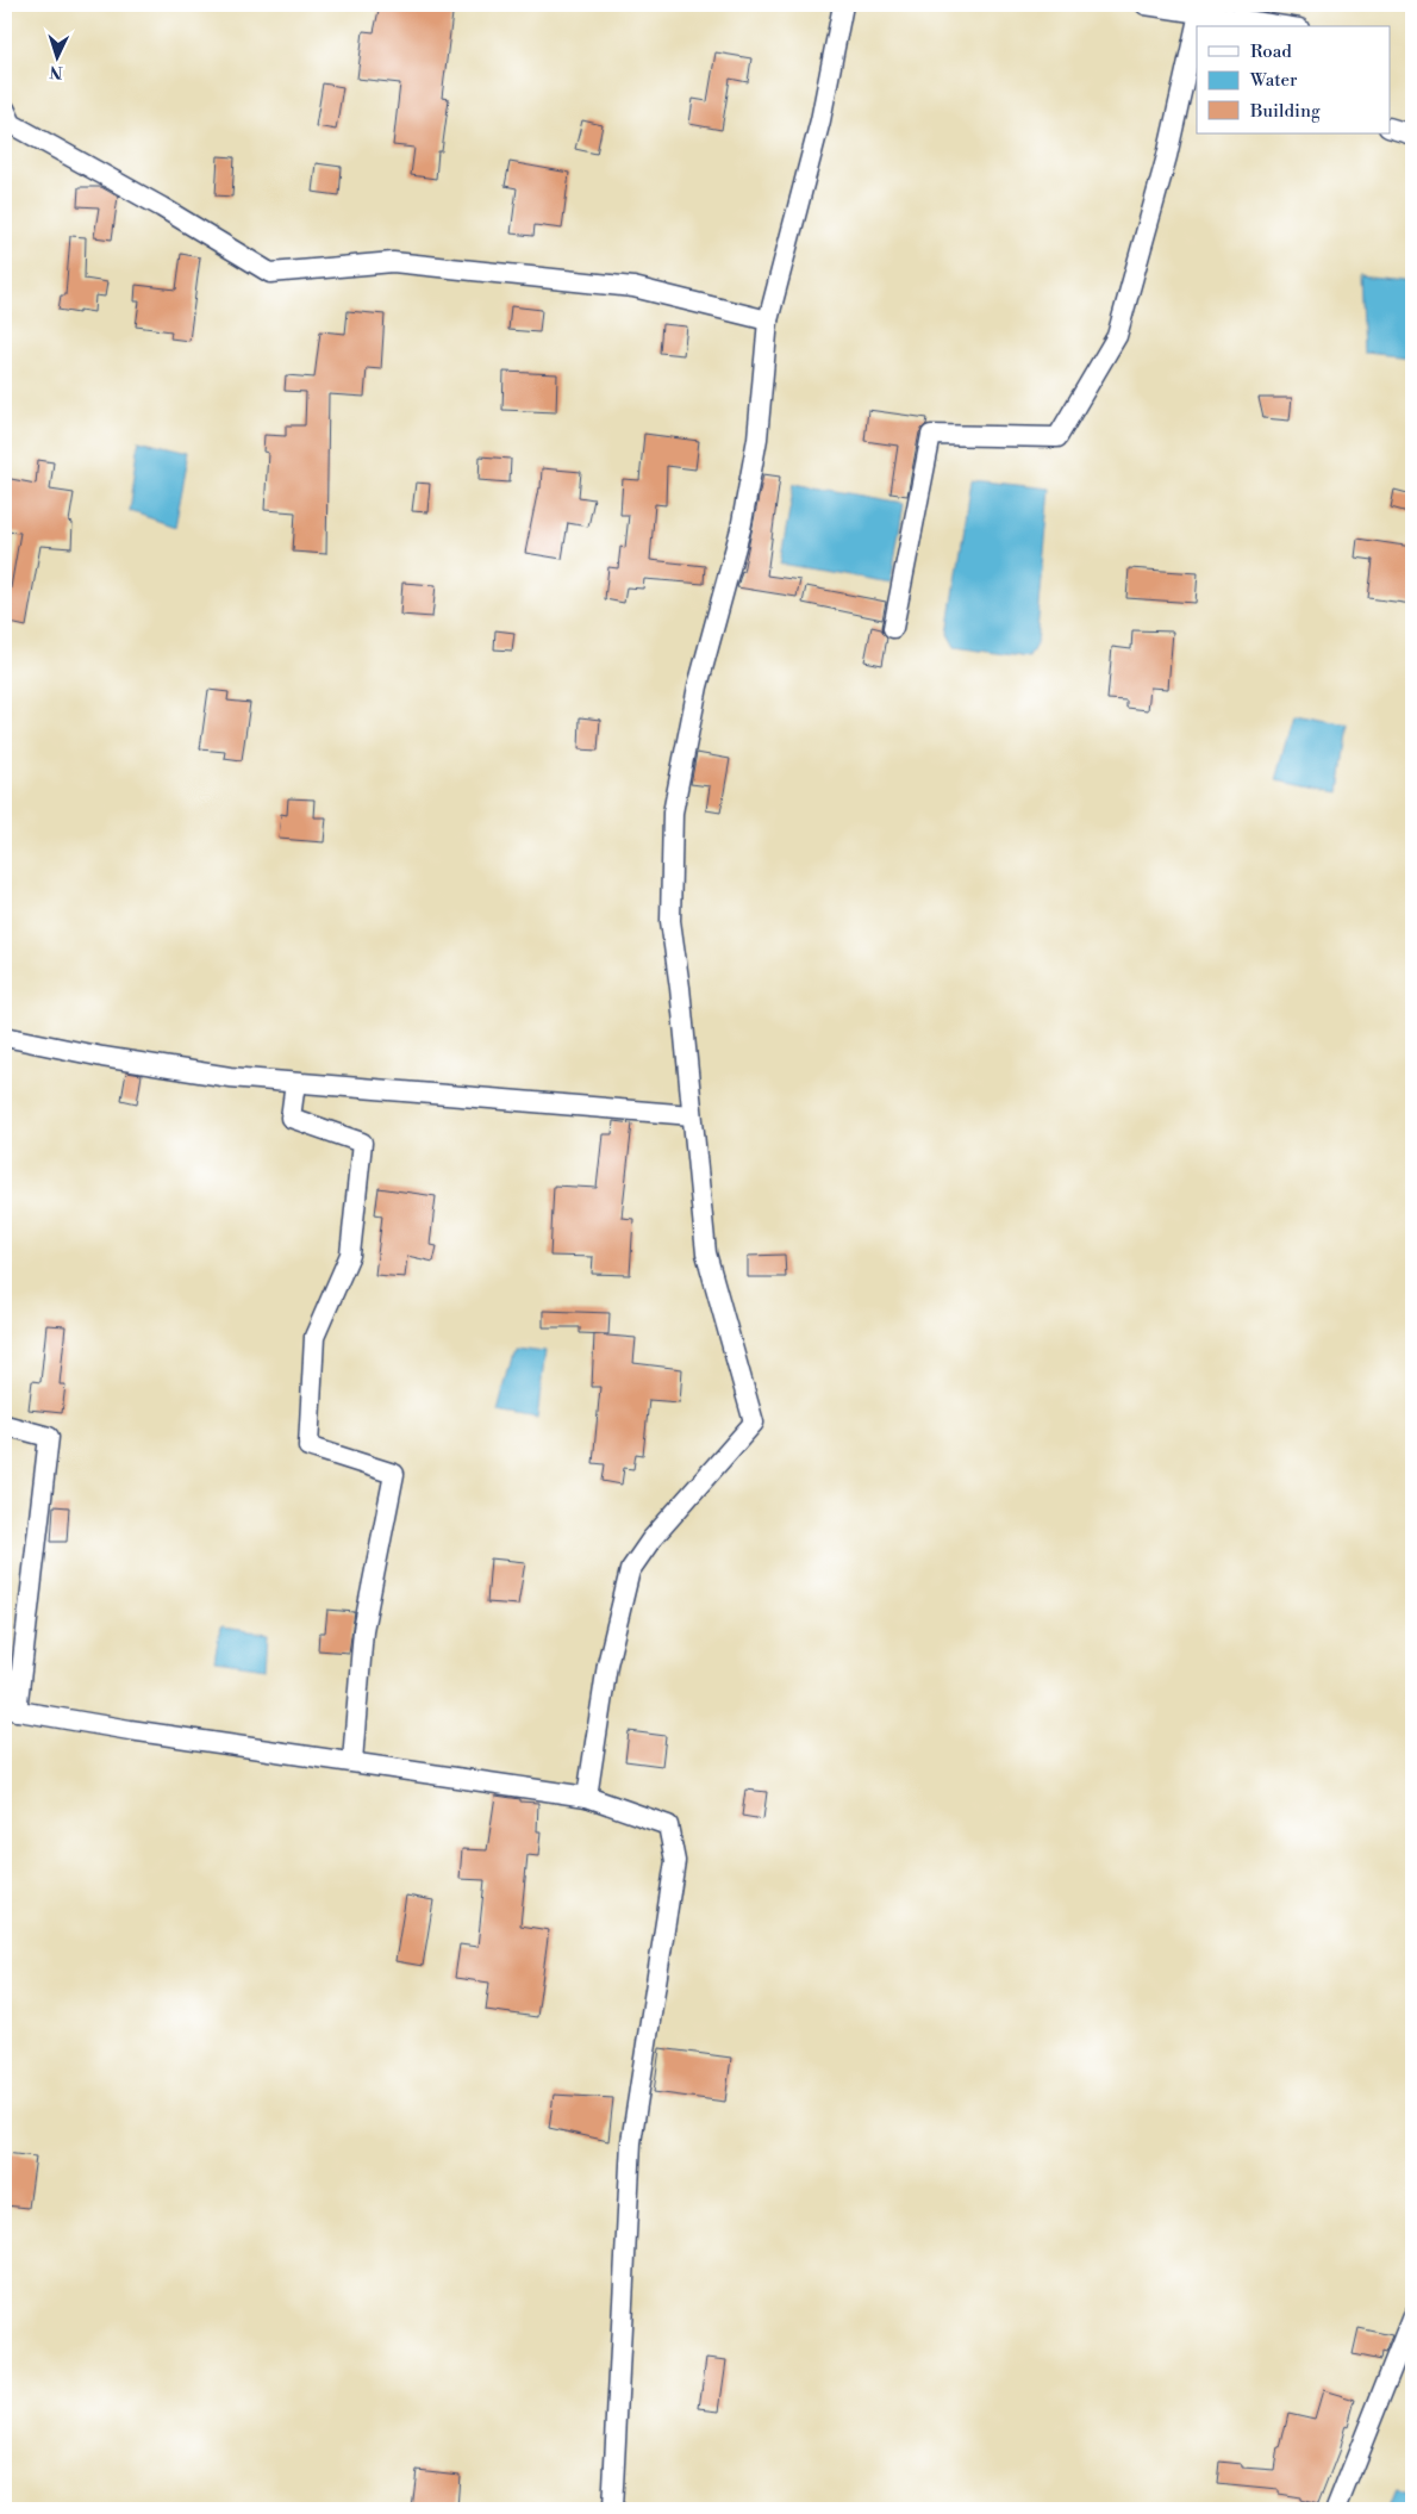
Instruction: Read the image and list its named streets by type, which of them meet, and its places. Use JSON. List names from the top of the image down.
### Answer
{
  "legend": ["Road", "Water", "Building"],
  "north": "bottom"
}
